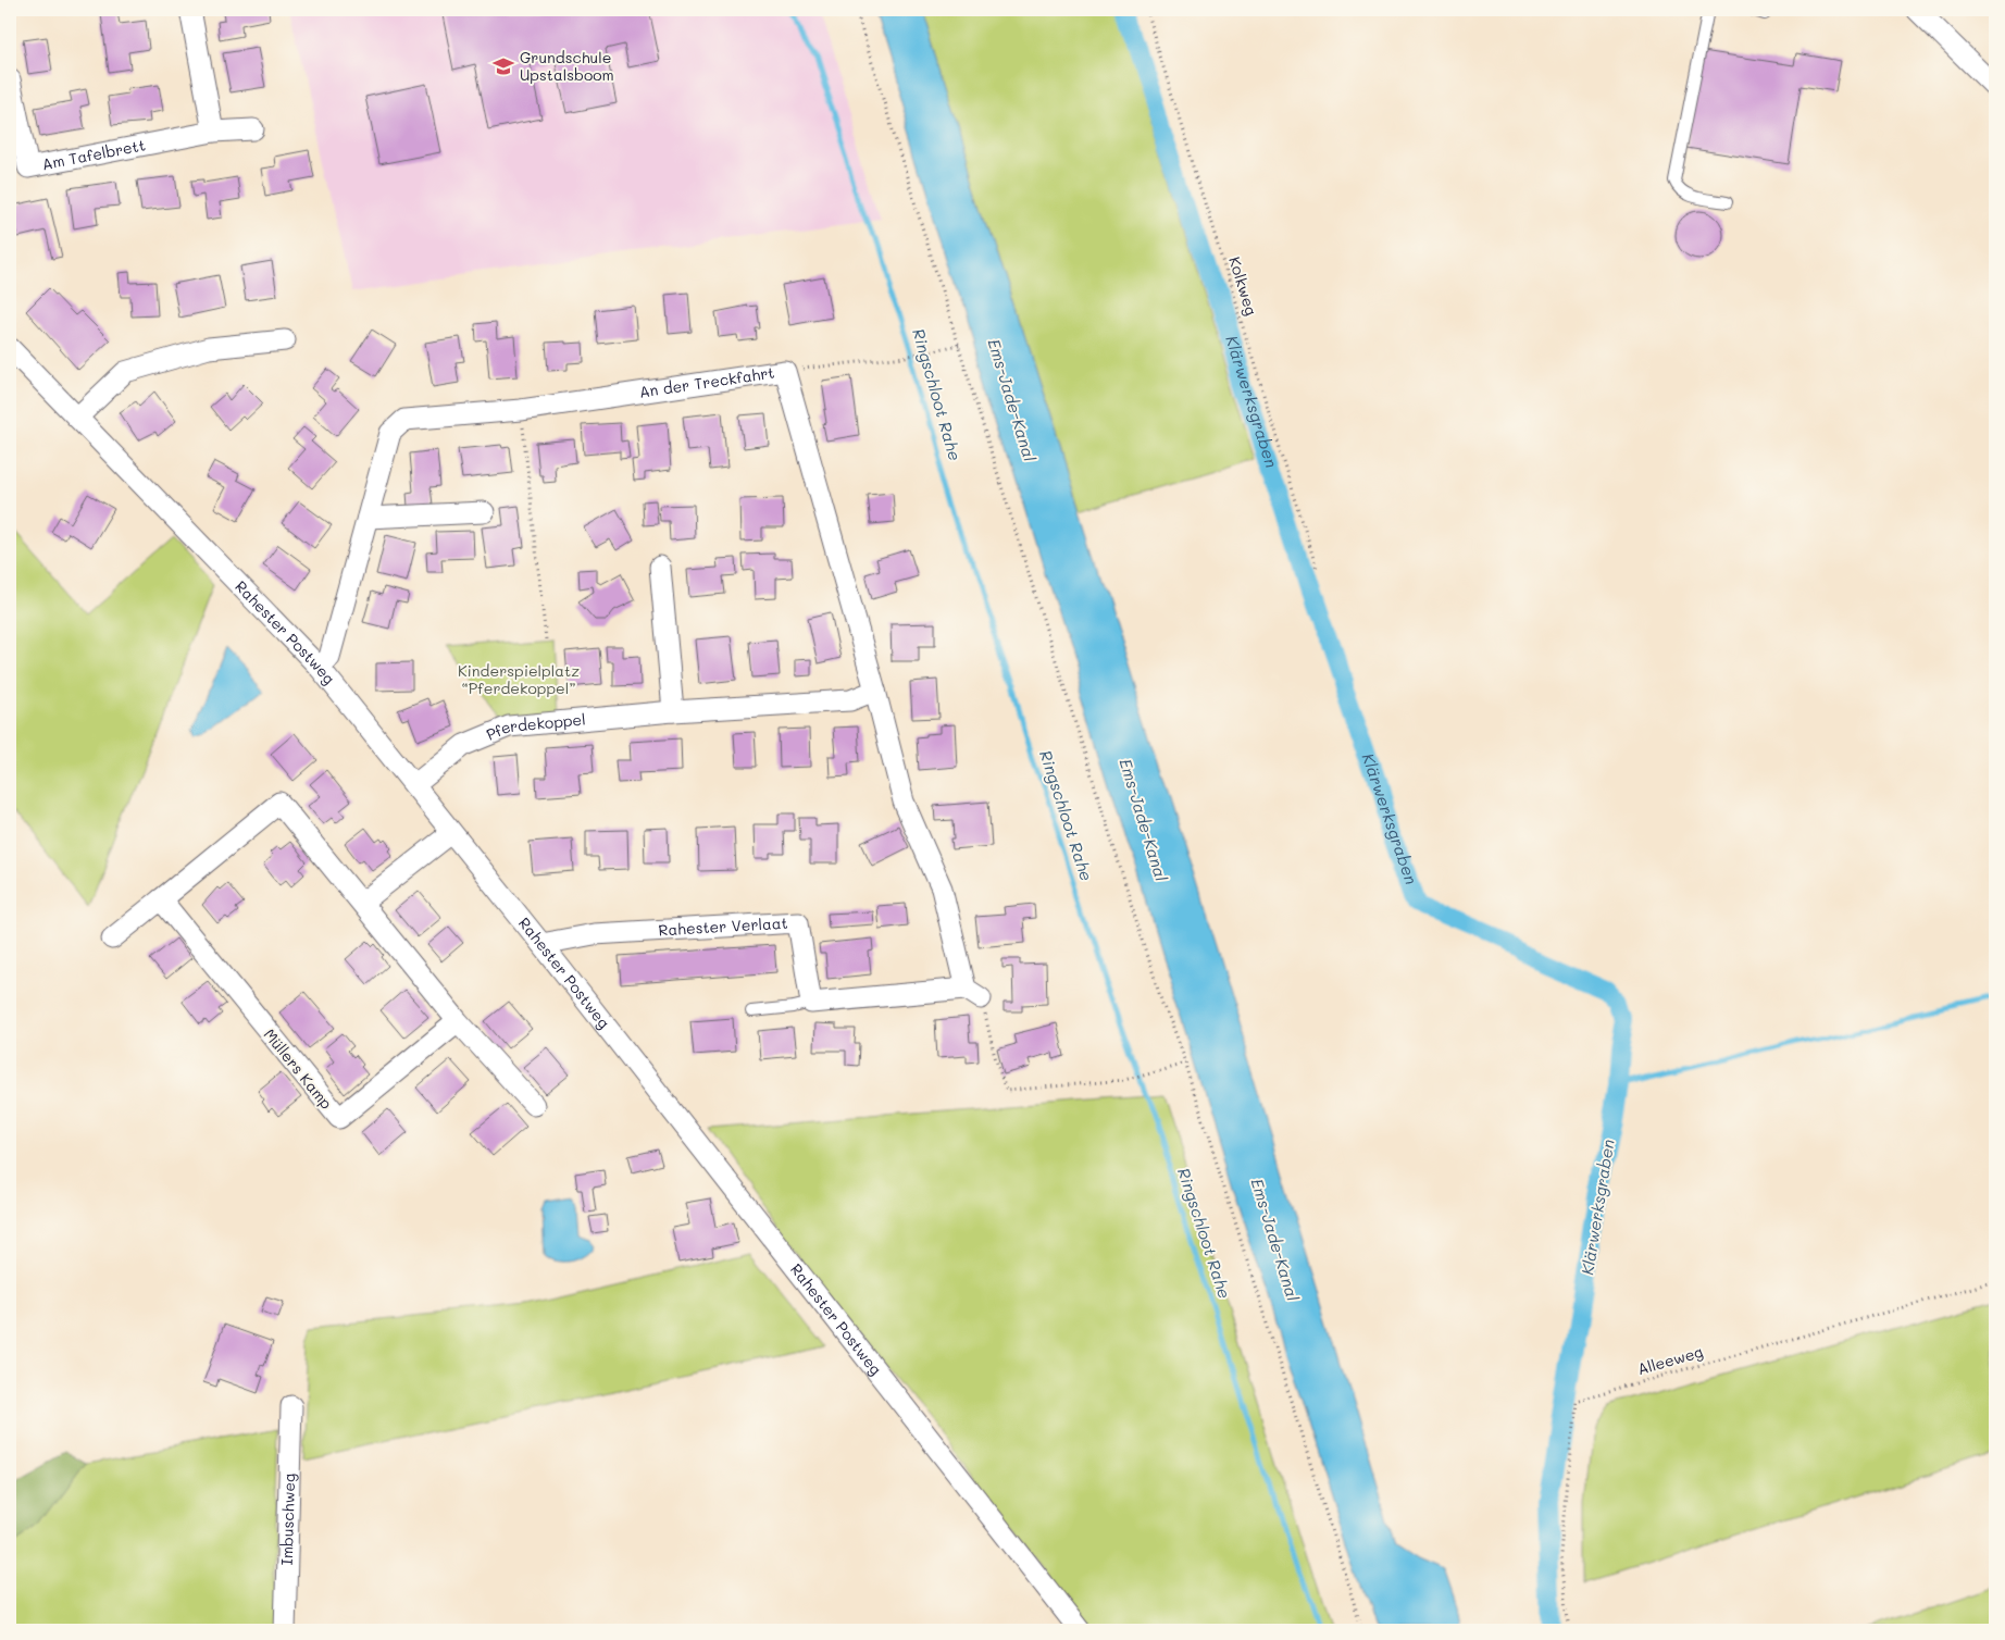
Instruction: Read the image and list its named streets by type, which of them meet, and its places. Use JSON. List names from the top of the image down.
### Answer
{
  "streets": {
    "street": [
      "Am Tafelbrett",
      "An der Treckfahrt",
      "Rahester Postweg",
      "Pferdekoppel",
      "Rahester Verlaat",
      "Müllers Kamp",
      "Imbuschweg"
    ],
    "path": ["Kolkweg", "Alleeweg"]
  },
  "crossings": [
    ["An der Treckfahrt", "Rahester Postweg"],
    ["An der Treckfahrt", "Pferdekoppel"],
    ["Rahester Postweg", "Pferdekoppel"],
    ["Rahester Postweg", "Rahester Verlaat"]
  ],
  "water": ["Ringschloot Rahe", "Ems-Jade-Kanal", "Klärwerksgraben"],
  "parks": ["Kinderspielplatz “Pferdekoppel”"],
  "places": {
    "school or university": ["Grundschule Upstalsboom"]
  }
}
